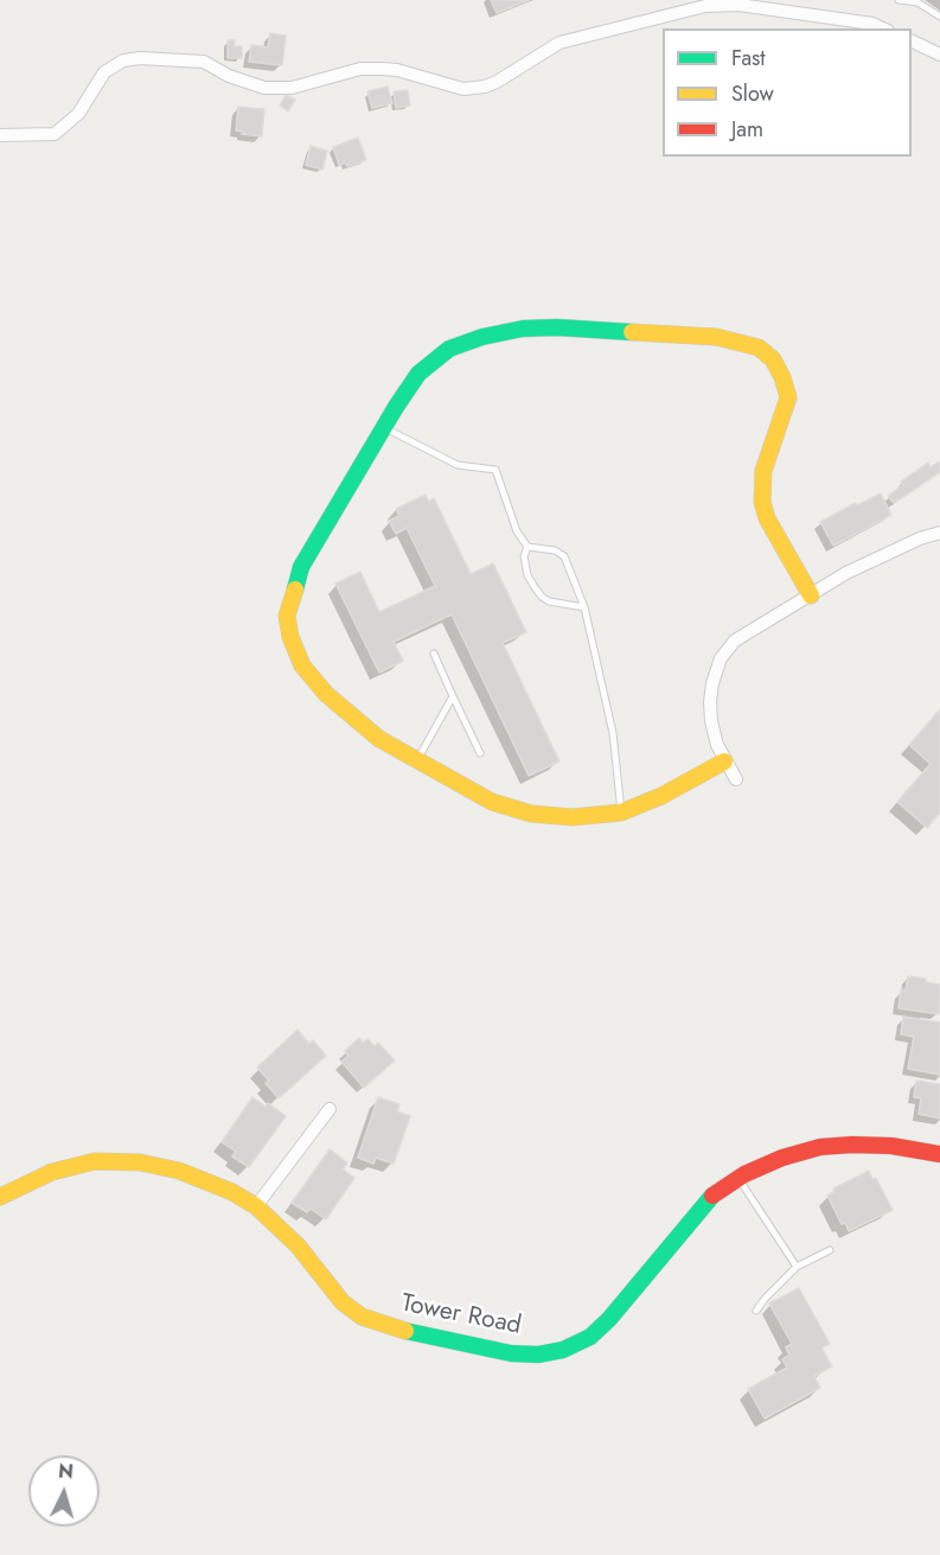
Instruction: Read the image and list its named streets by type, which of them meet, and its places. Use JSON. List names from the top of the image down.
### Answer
{
  "streets": {
    "street": ["Tower Road"]
  },
  "legend": ["Fast", "Slow", "Jam"],
  "north": "top"
}
